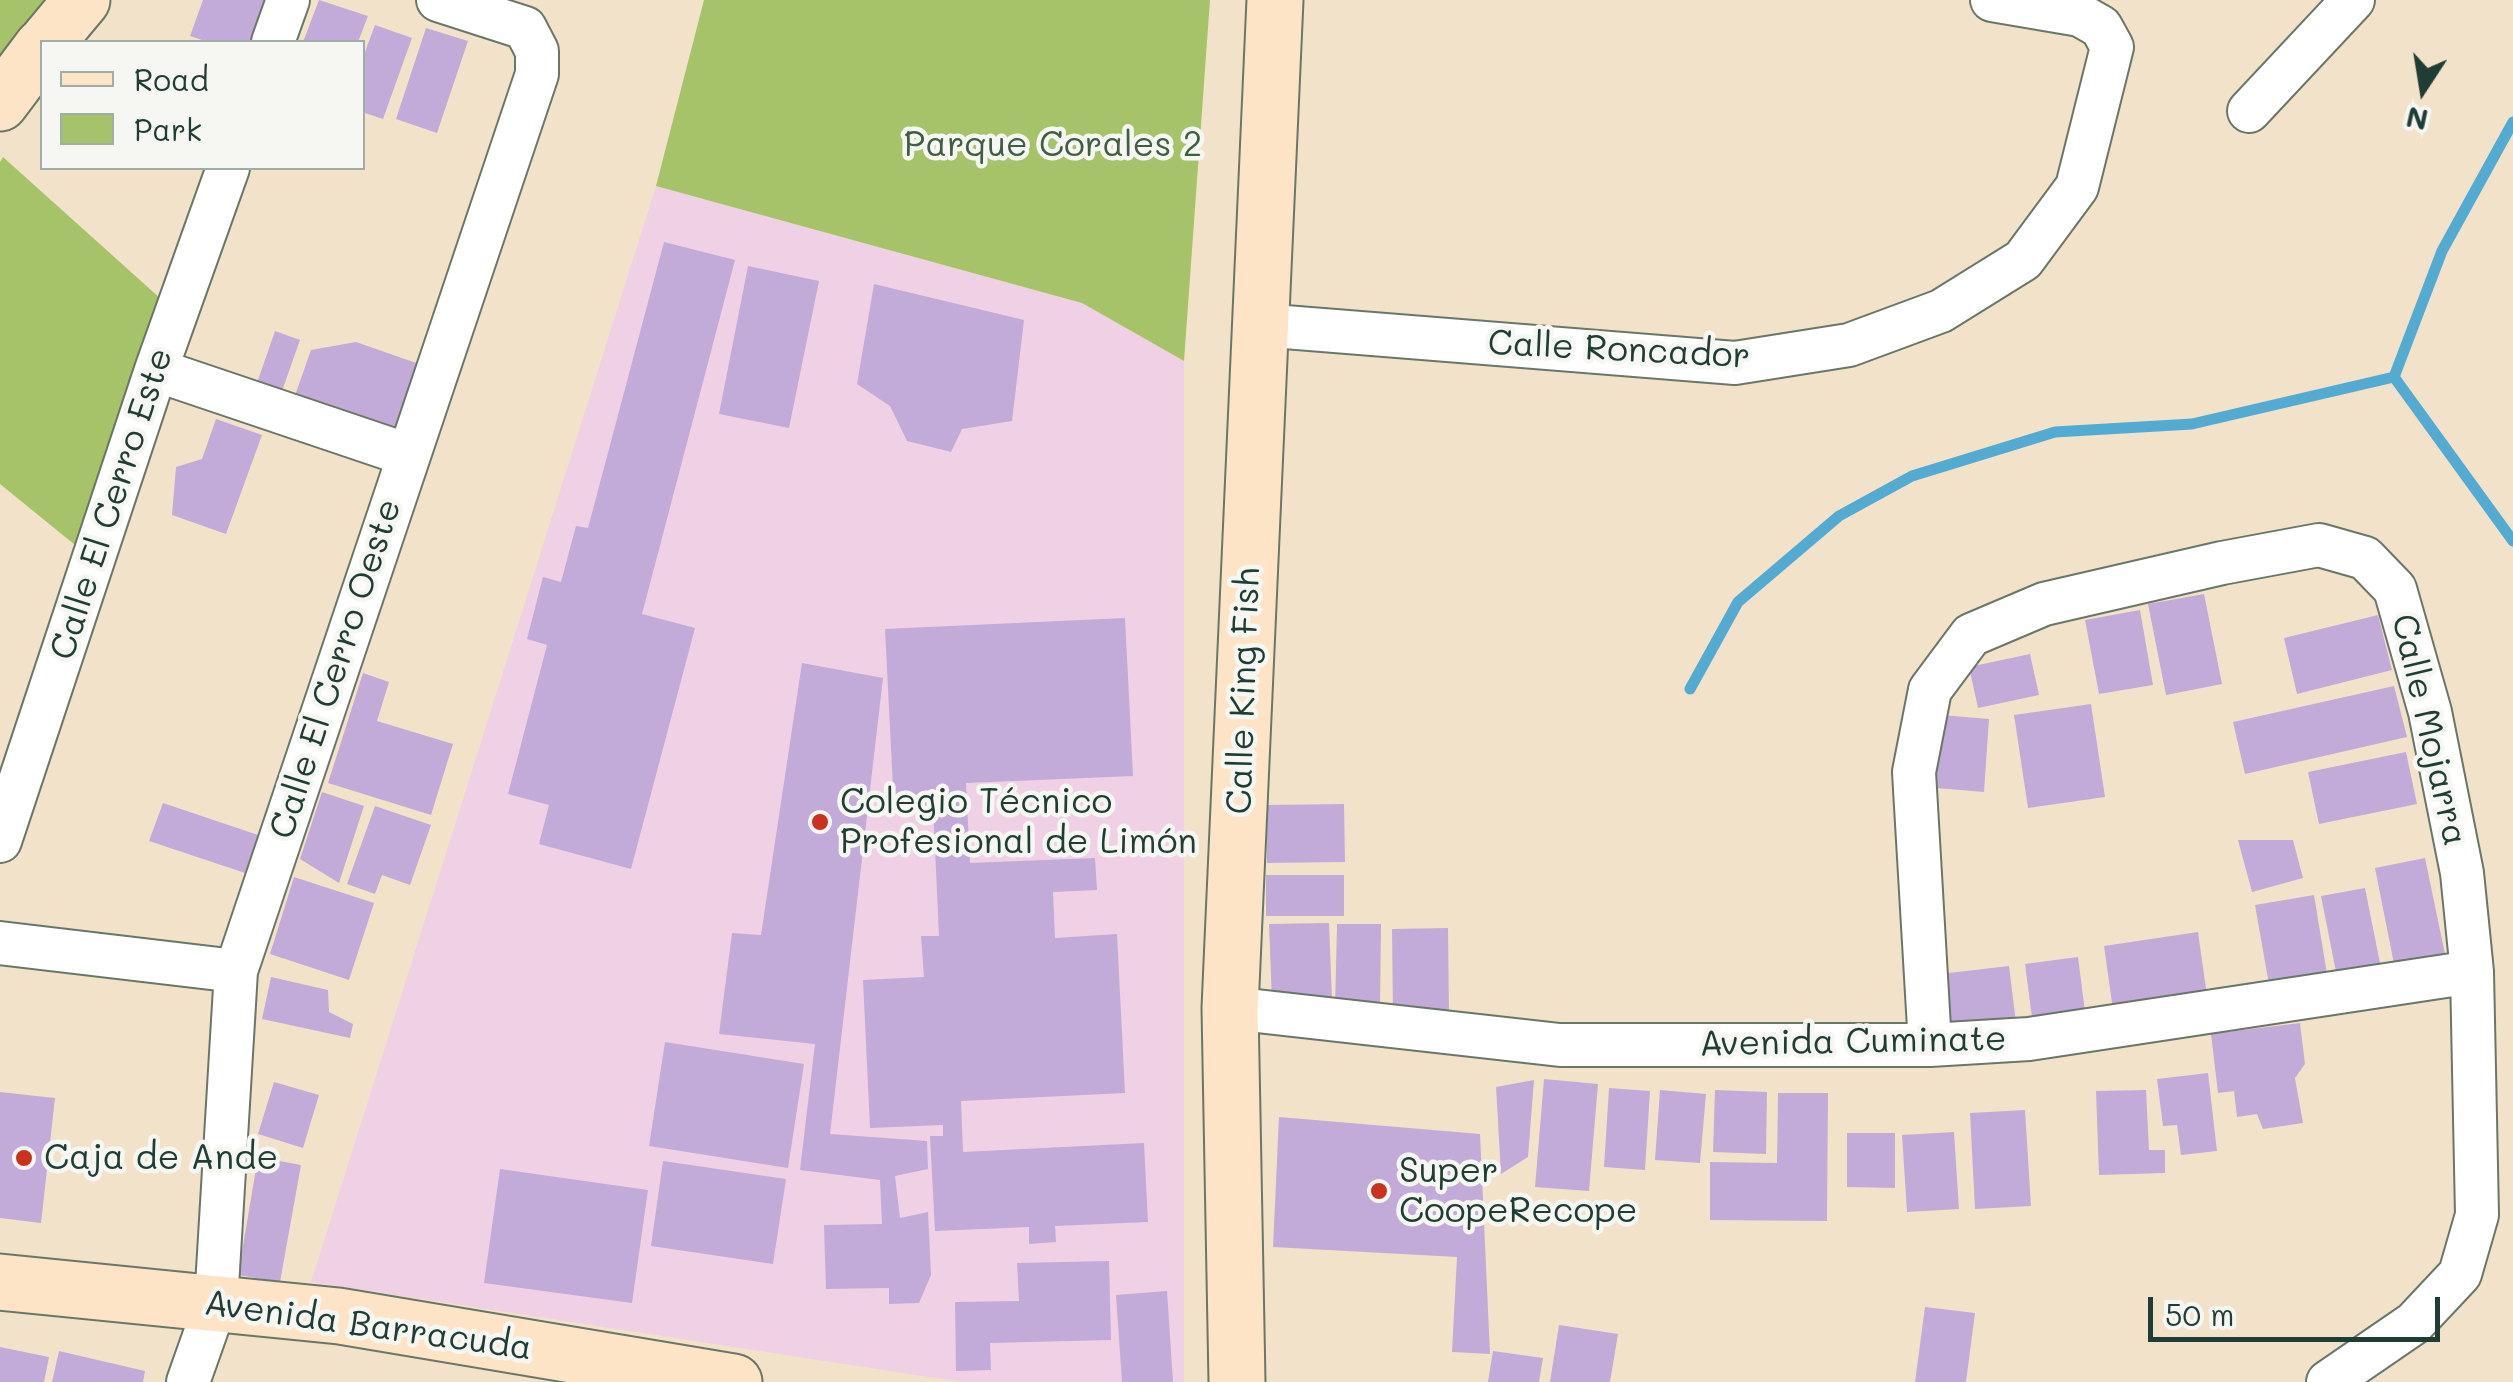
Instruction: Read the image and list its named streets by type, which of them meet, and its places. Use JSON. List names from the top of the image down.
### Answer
{
  "streets": {
    "street": [
      "Calle Roncador",
      "Calle El Cerro Este",
      "Calle El Cerro Oeste",
      "Calle King Fish",
      "Calle Mojarra",
      "Avenida Cuminate",
      "Avenida Barracuda"
    ]
  },
  "crossings": [
    ["Calle Roncador", "Calle King Fish"],
    ["Calle El Cerro Oeste", "Avenida Barracuda"],
    ["Calle King Fish", "Avenida Cuminate"],
    ["Calle Mojarra", "Avenida Cuminate"]
  ],
  "parks": ["Parque Corales 2"],
  "places": ["Colegio Técnico Profesional de Limón", "Caja de Ande", "Super CoopeRecope"],
  "legend": ["Road", "Park"],
  "scale_bar": "50 m",
  "north": "bottom"
}
